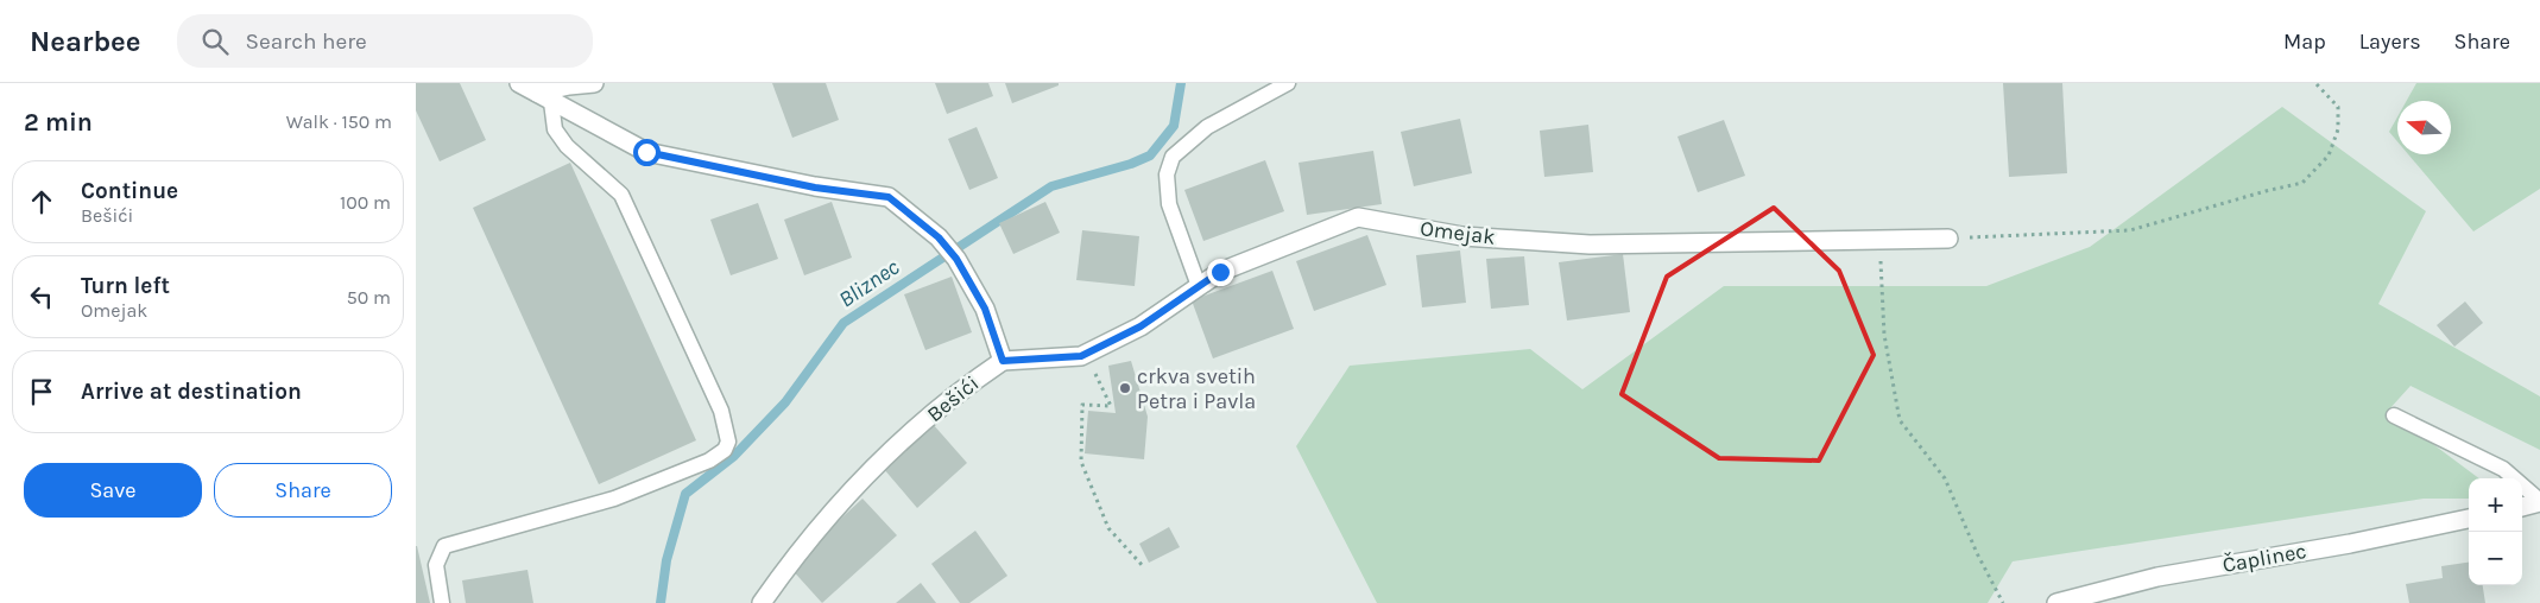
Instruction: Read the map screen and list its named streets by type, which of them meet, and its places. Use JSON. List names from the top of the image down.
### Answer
{
  "streets": {
    "street": ["Omejak", "Bešići", "Čaplinec"]
  },
  "crossings": [
    ["Omejak", "Bešići"]
  ],
  "water": ["Bliznec"],
  "places": ["crkva svetih Petra i Pavla"],
  "north": "left",
  "page": {
    "header": "Nearbee",
    "search": "Search here",
    "nav": ["Map", "Layers", "Share"],
    "heading": ["2 min", "Walk · 150 m"],
    "list": [
      ["Continue", "Bešići", "100 m"],
      ["Turn left", "Omejak", "50 m"],
      "Arrive at destination"
    ],
    "buttons": ["Save", "Share"],
    "map_buttons": ["+", "−"]
  }
}
